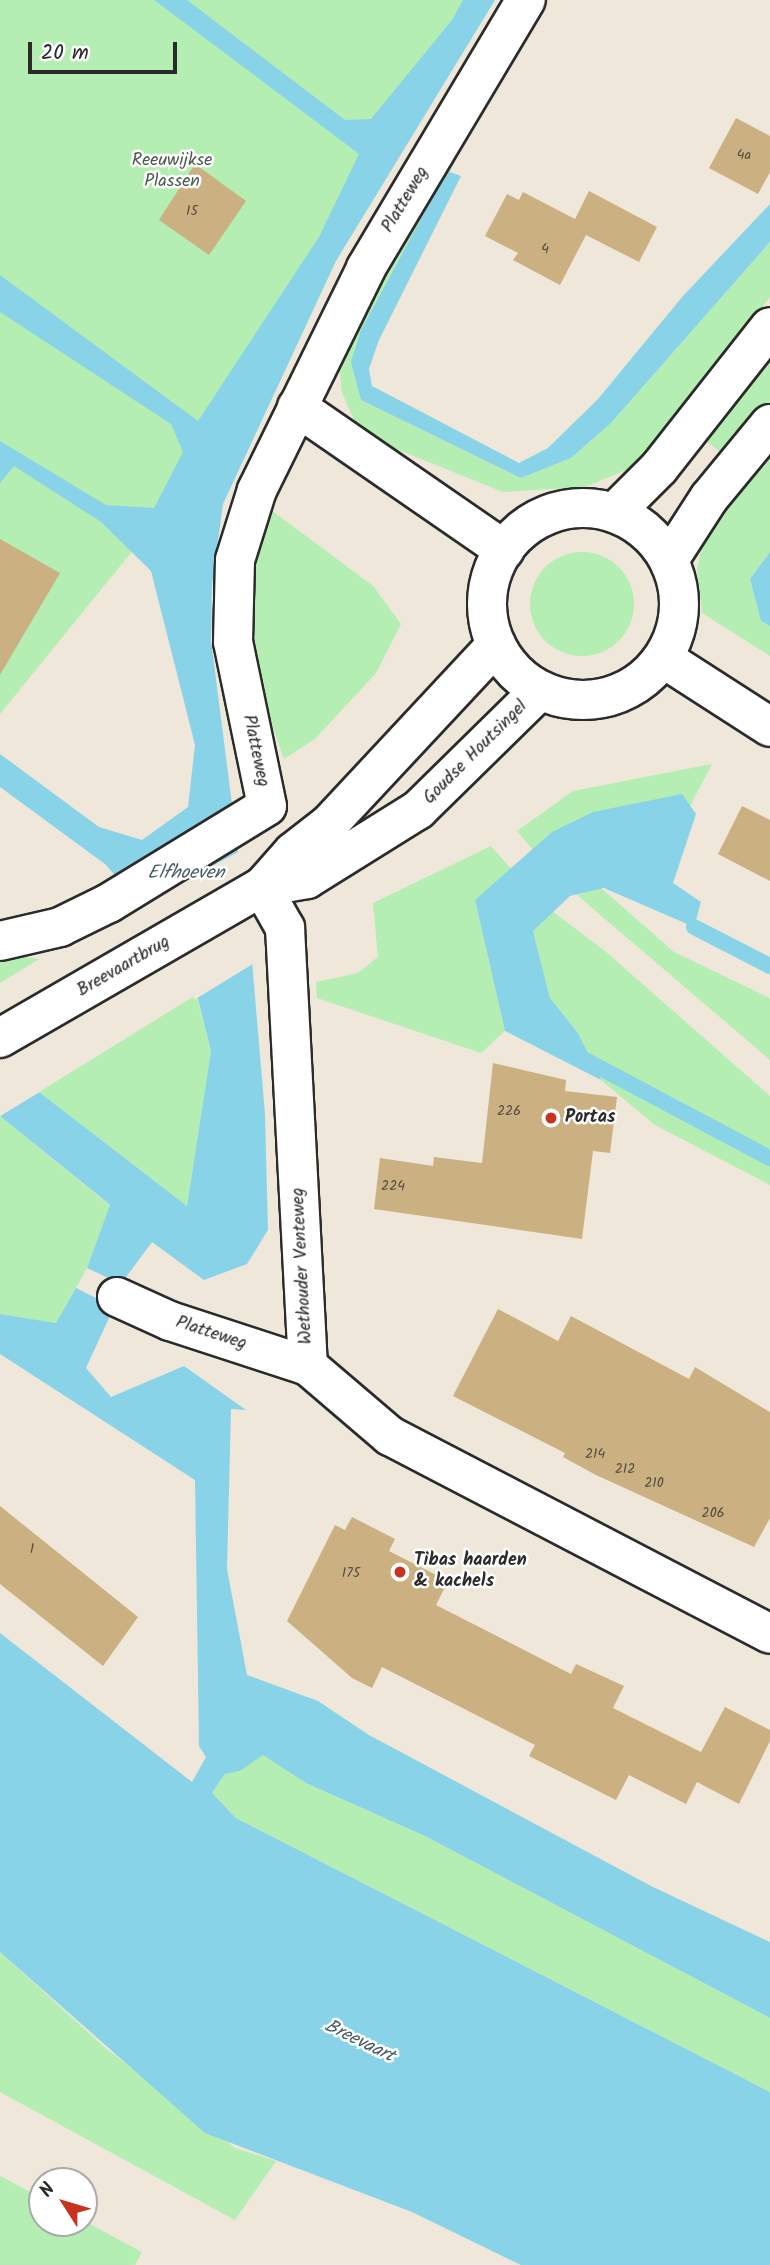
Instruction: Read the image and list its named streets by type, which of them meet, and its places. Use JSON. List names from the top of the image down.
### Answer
{
  "streets": {
    "street": [
      "Platteweg",
      "Goudse Houtsingel",
      "Breevaartbrug",
      "Wethouder Venteweg"
    ]
  },
  "crossings": [
    ["Platteweg", "Wethouder Venteweg"],
    ["Goudse Houtsingel", "Breevaartbrug"],
    ["Goudse Houtsingel", "Wethouder Venteweg"],
    ["Breevaartbrug", "Wethouder Venteweg"]
  ],
  "water": ["Elfhoeven", "Breevaart"],
  "parks": ["Reeuwijkse Plassen"],
  "places": ["Portas", "Tibas haarden & kachels"],
  "house_numbers": [
    "4a",
    "15",
    "4",
    "226",
    "224",
    "214",
    "212",
    "210",
    "206",
    "1",
    "175"
  ],
  "scale_bar": "20 m",
  "north": "top left"
}
